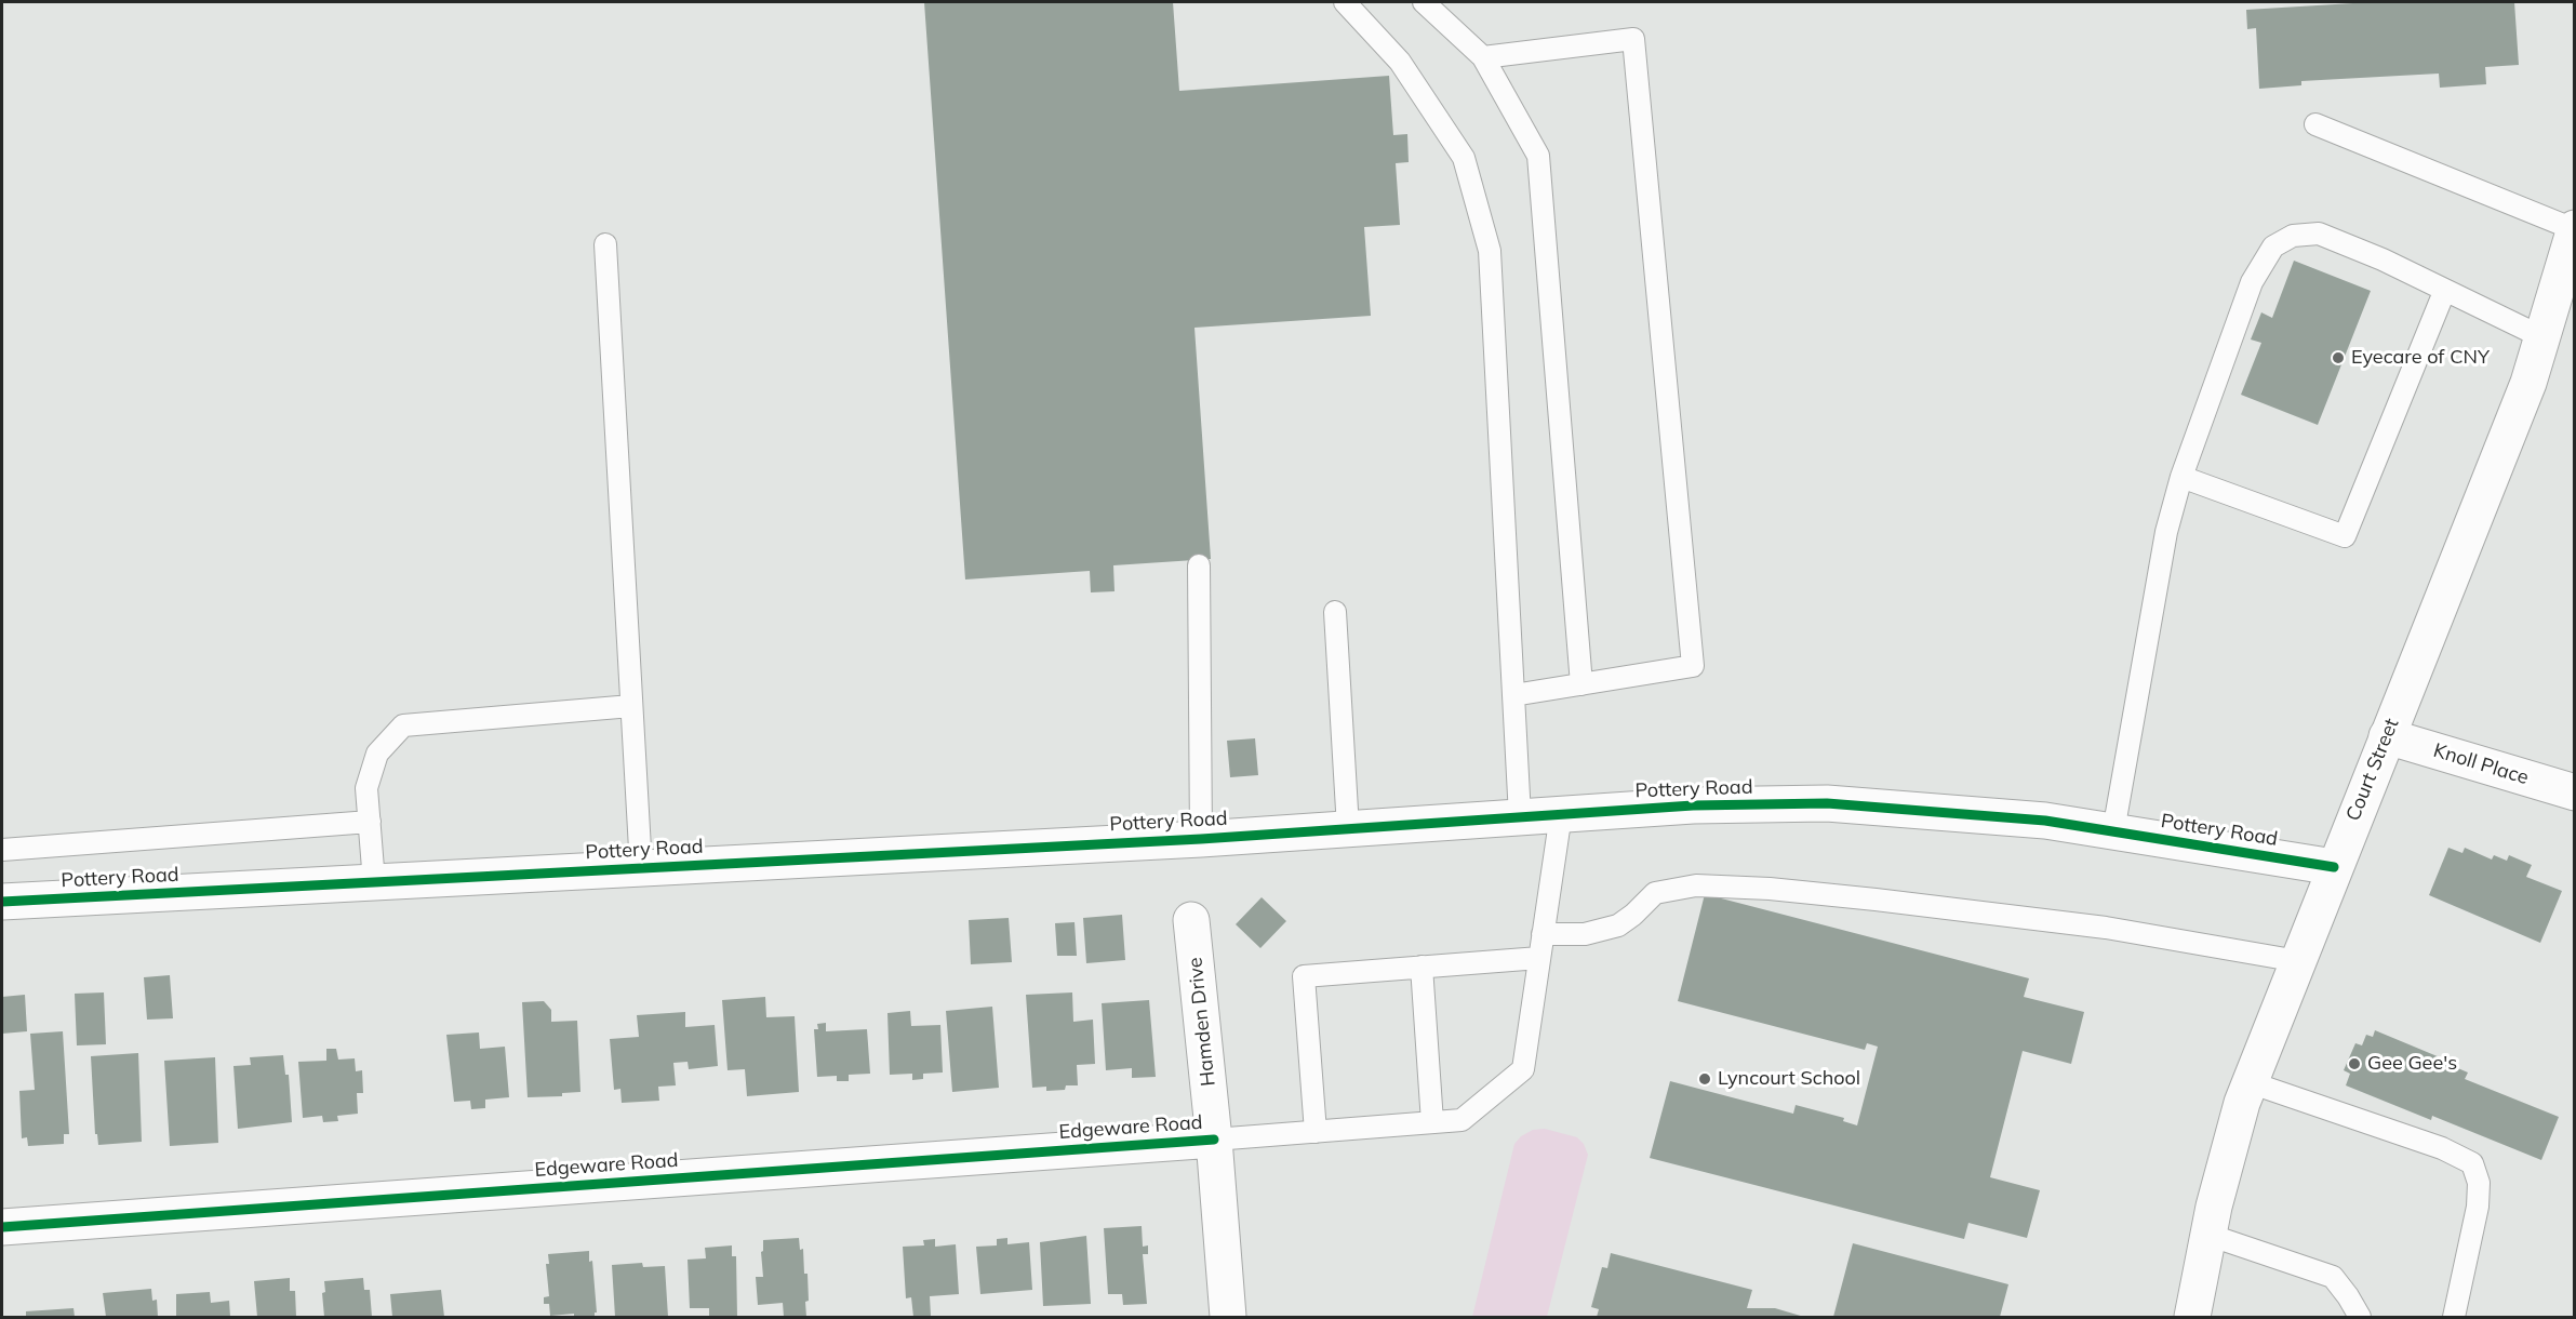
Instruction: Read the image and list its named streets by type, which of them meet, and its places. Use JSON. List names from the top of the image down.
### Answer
{
  "streets": {
    "street": [
      "Knoll Place",
      "Court Street",
      "Pottery Road",
      "Hamden Drive",
      "Edgeware Road"
    ]
  },
  "crossings": [
    ["Knoll Place", "Court Street"],
    ["Court Street", "Pottery Road"],
    ["Hamden Drive", "Edgeware Road"]
  ],
  "places": ["Eyecare of CNY", "Gee Gee's", "Lyncourt School"]
}
